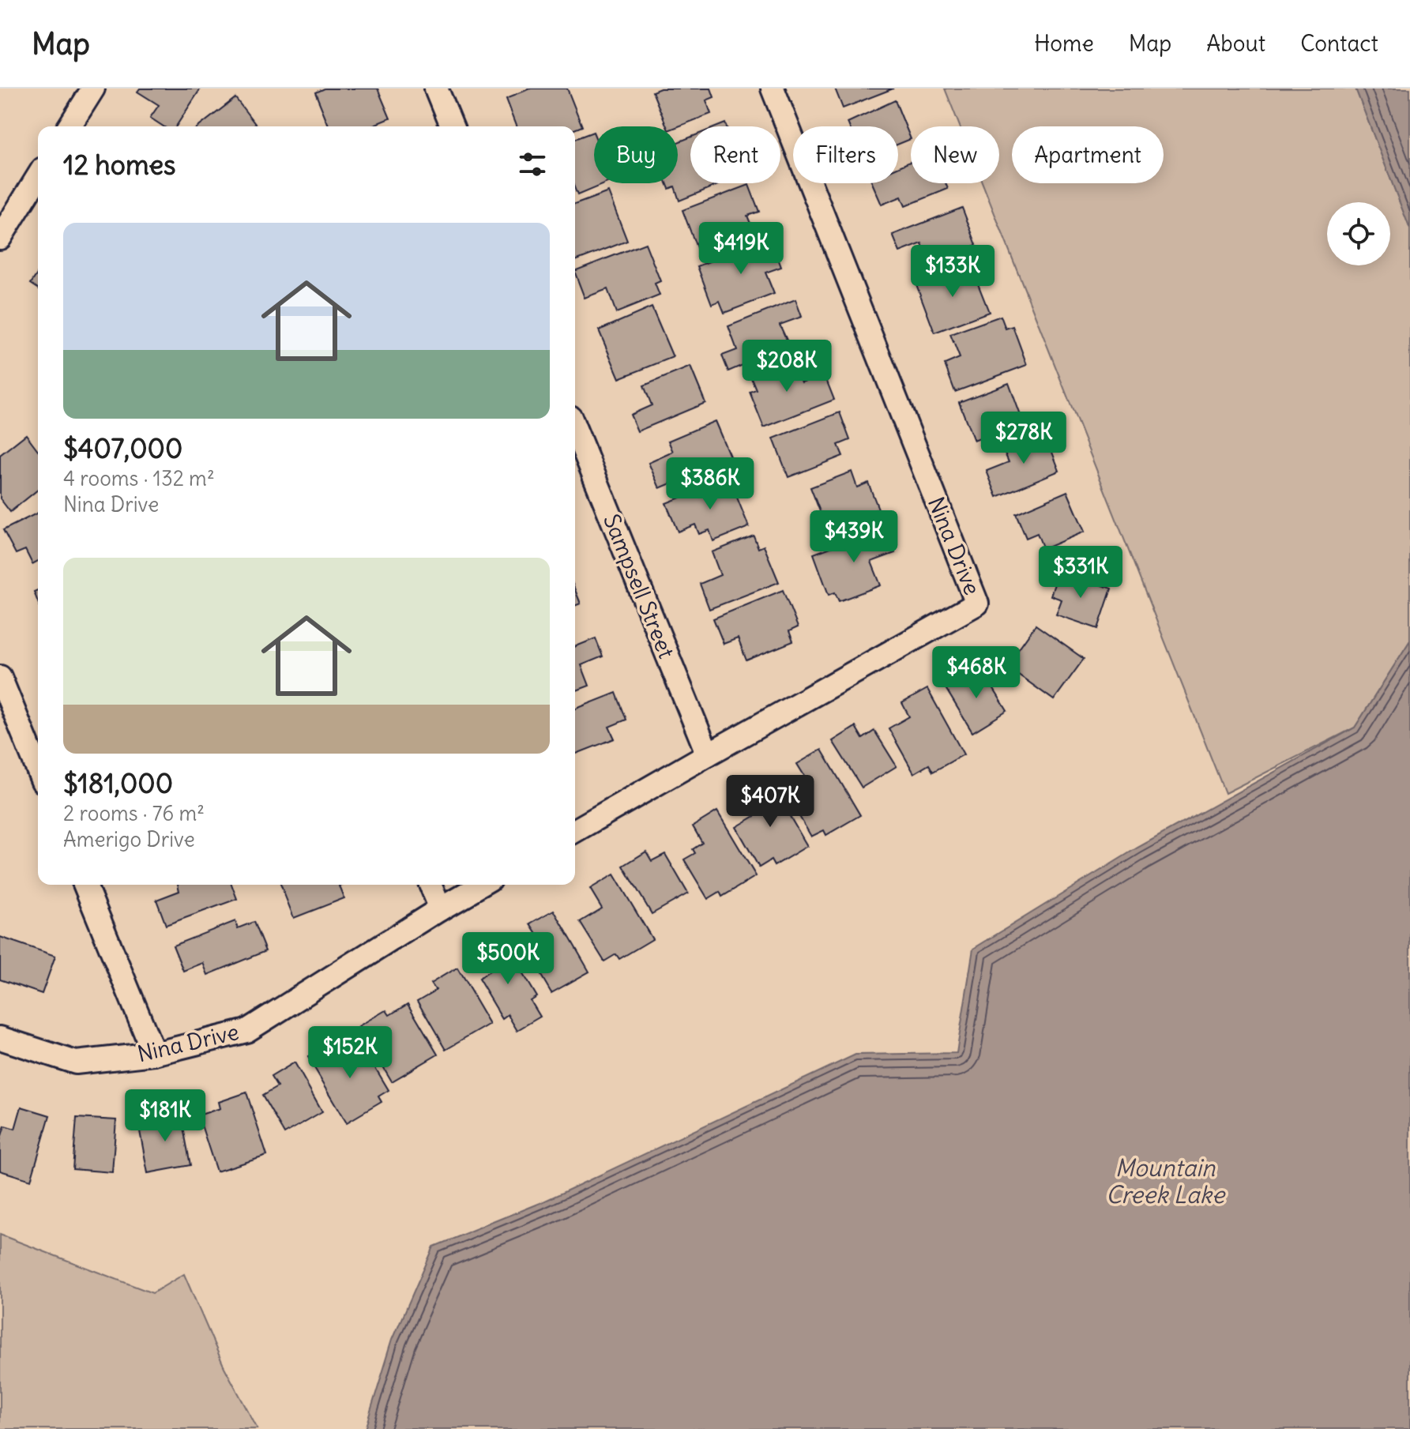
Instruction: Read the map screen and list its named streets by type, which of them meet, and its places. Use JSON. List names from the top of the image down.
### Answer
{
  "streets": {
    "street": ["Nina Drive", "Sampsell Street"]
  },
  "crossings": [
    ["Nina Drive", "Sampsell Street"]
  ],
  "water": ["Mountain Creek Lake"],
  "page": {
    "header": "Map",
    "nav": [
      "Home",
      "Map",
      "About",
      "Contact"
    ],
    "chip": [
      "Buy",
      "Rent",
      "Filters",
      "New",
      "Apartment"
    ],
    "heading": "12 homes",
    "list": [
      {
        "name": "$407,000",
        "note": "4 rooms · 132 m² · Nina Drive"
      },
      {
        "name": "$181,000",
        "note": "2 rooms · 76 m² · Amerigo Drive"
      }
    ],
    "price": [
      "$419K",
      "$133K",
      "$208K",
      "$278K",
      "$386K",
      "$439K",
      "$331K",
      "$468K",
      "$407K",
      "$500K",
      "$152K",
      "$181K"
    ]
  }
}
